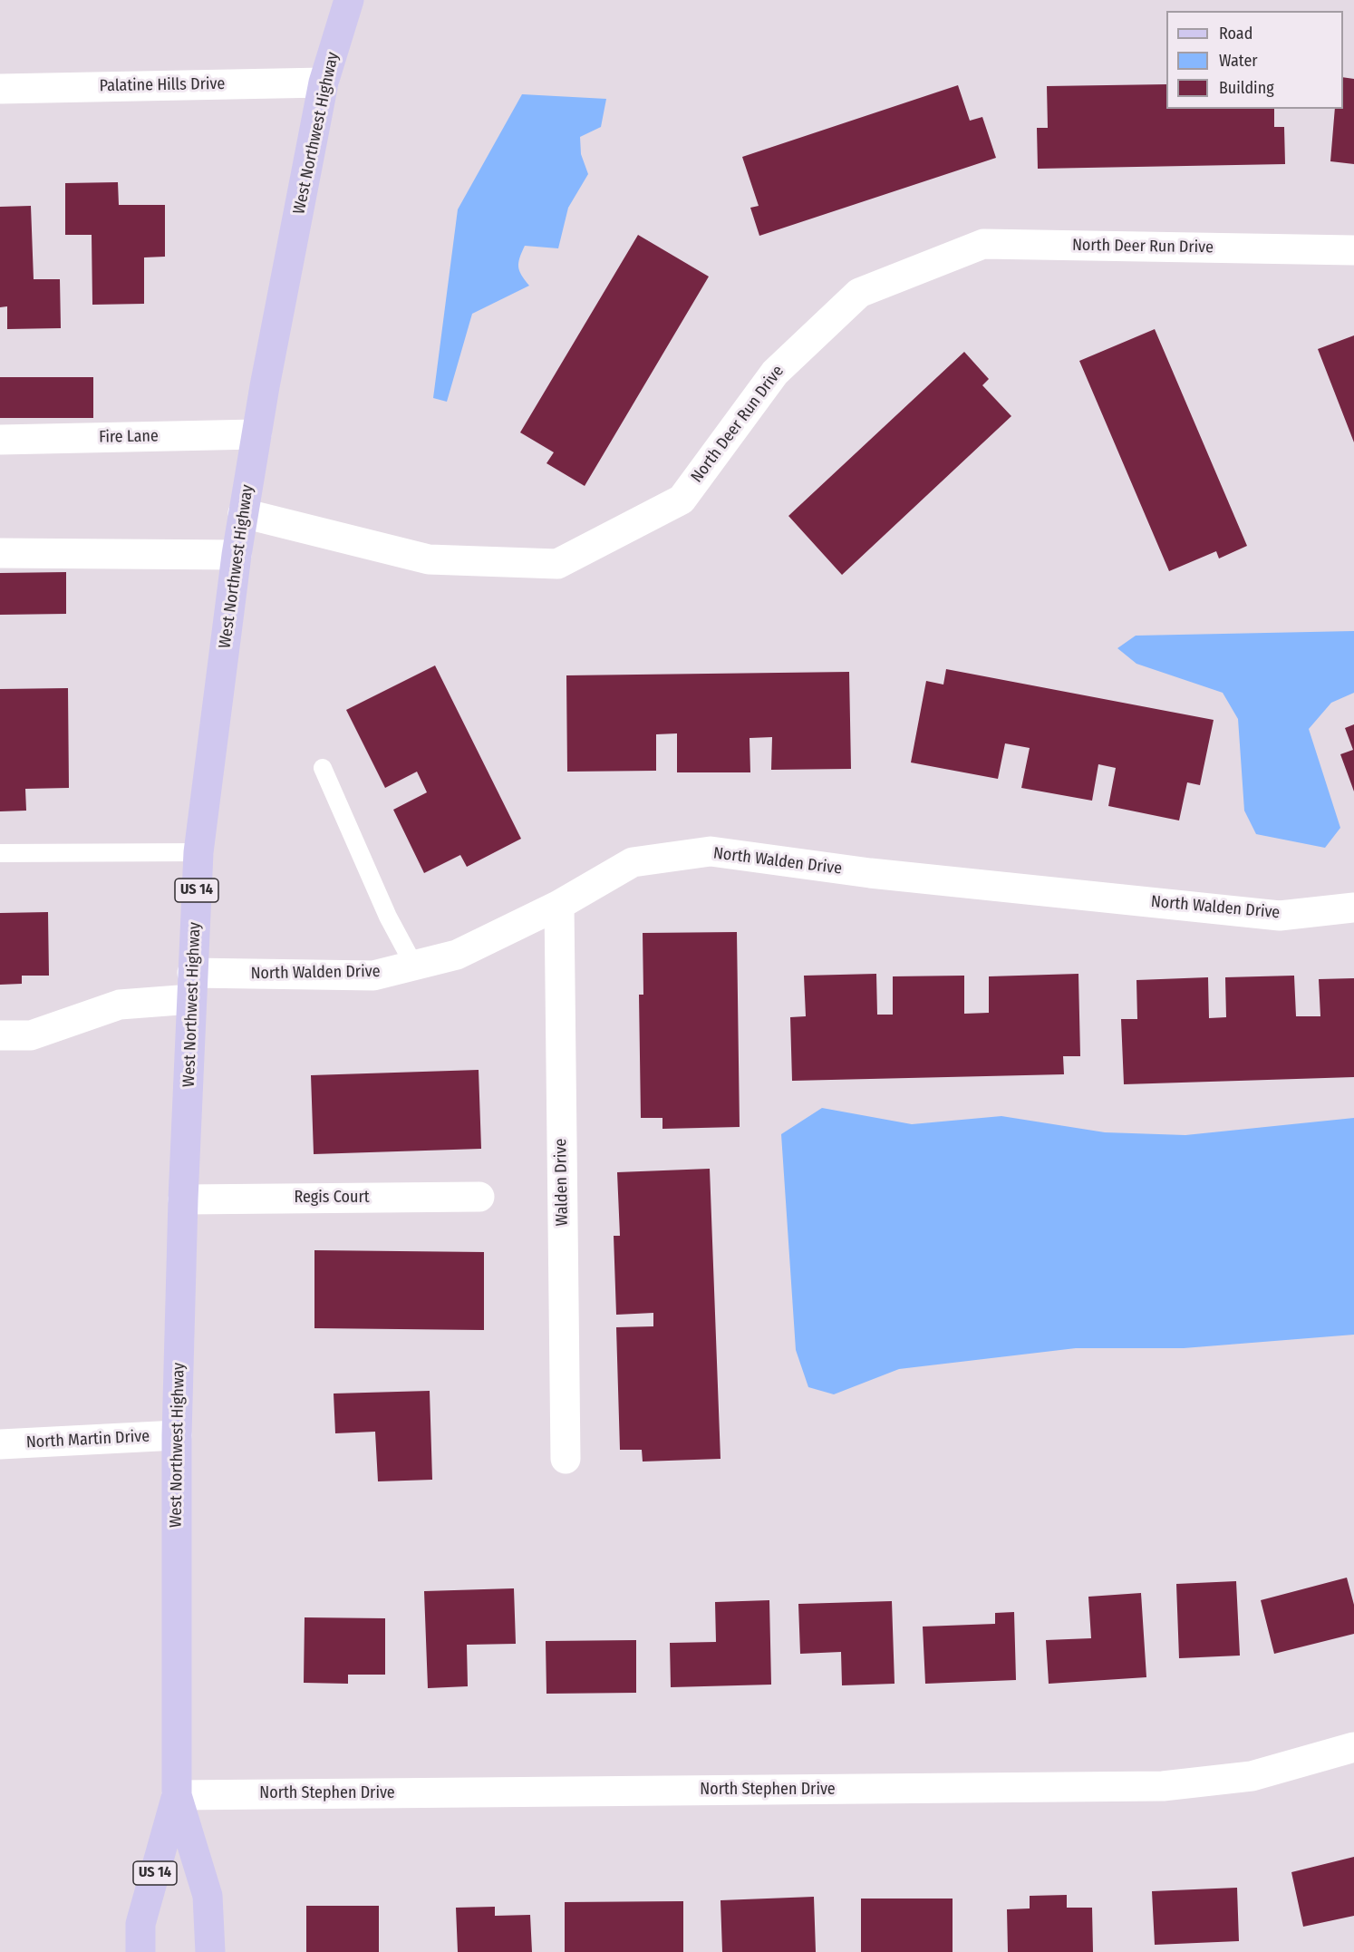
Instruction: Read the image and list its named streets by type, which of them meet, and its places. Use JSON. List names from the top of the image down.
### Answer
{
  "streets": {
    "main road": ["West Northwest Highway", "US 14"],
    "street": [
      "Palatine Hills Drive",
      "North Deer Run Drive",
      "Fire Lane",
      "North Walden Drive",
      "Walden Drive",
      "Regis Court",
      "North Martin Drive",
      "North Stephen Drive"
    ]
  },
  "crossings": [
    ["Palatine Hills Drive", "West Northwest Highway"],
    ["West Northwest Highway", "North Deer Run Drive"],
    ["West Northwest Highway", "Fire Lane"],
    ["West Northwest Highway", "North Walden Drive"],
    ["West Northwest Highway", "Regis Court"],
    ["West Northwest Highway", "North Martin Drive"],
    ["West Northwest Highway", "North Stephen Drive"],
    ["North Walden Drive", "Walden Drive"]
  ],
  "legend": ["Road", "Water", "Building"]
}
